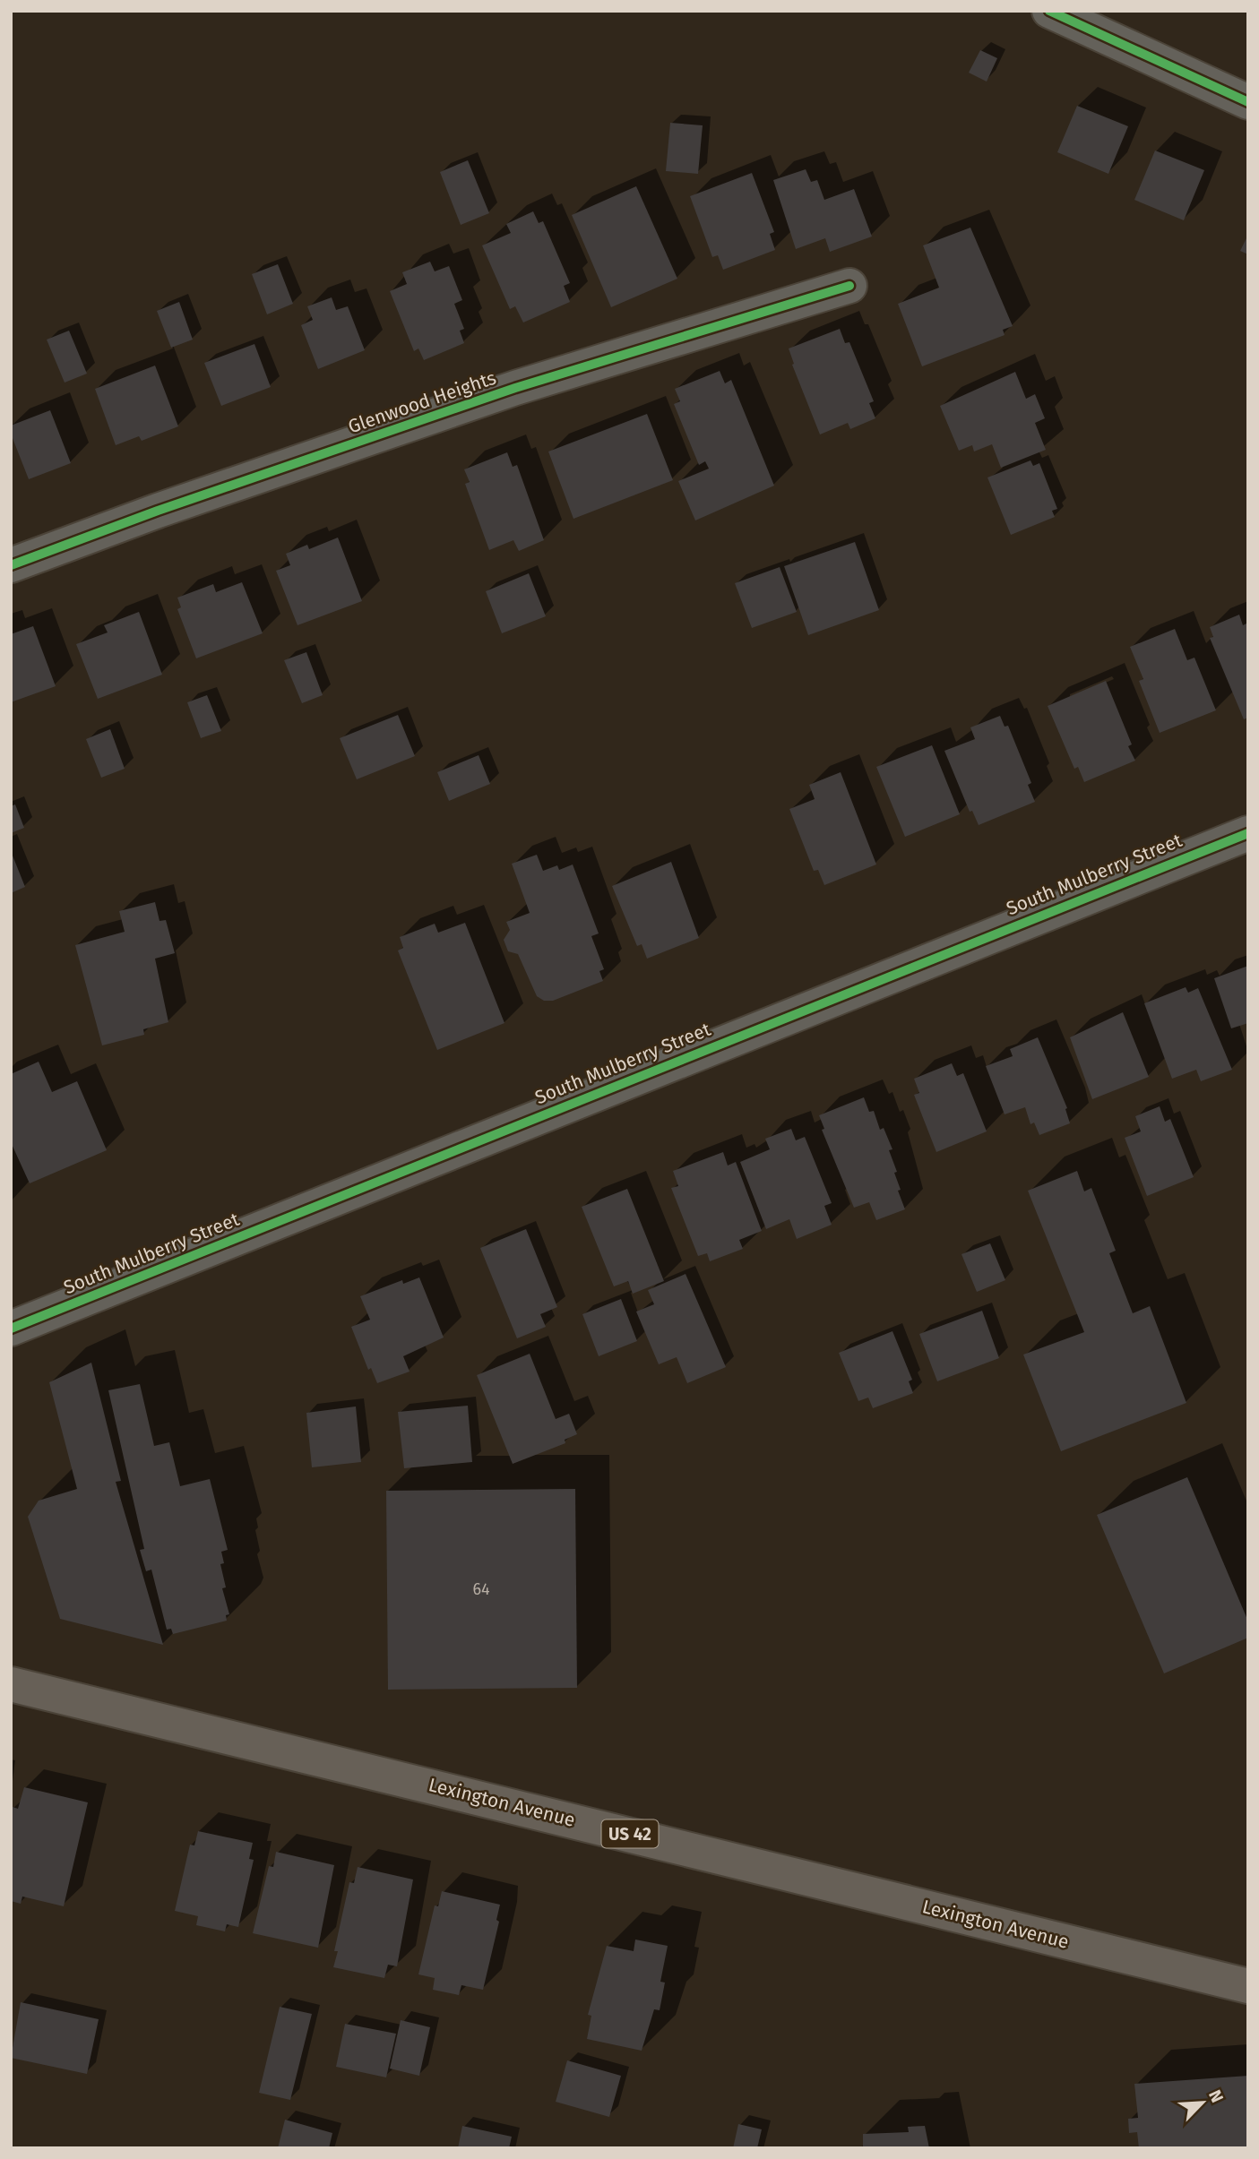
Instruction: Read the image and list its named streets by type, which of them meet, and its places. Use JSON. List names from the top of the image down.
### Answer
{
  "streets": {
    "main road": ["Lexington Avenue", "US 42"],
    "street": ["Glenwood Heights", "South Mulberry Street"]
  },
  "house_numbers": ["64"],
  "north": "top right"
}
